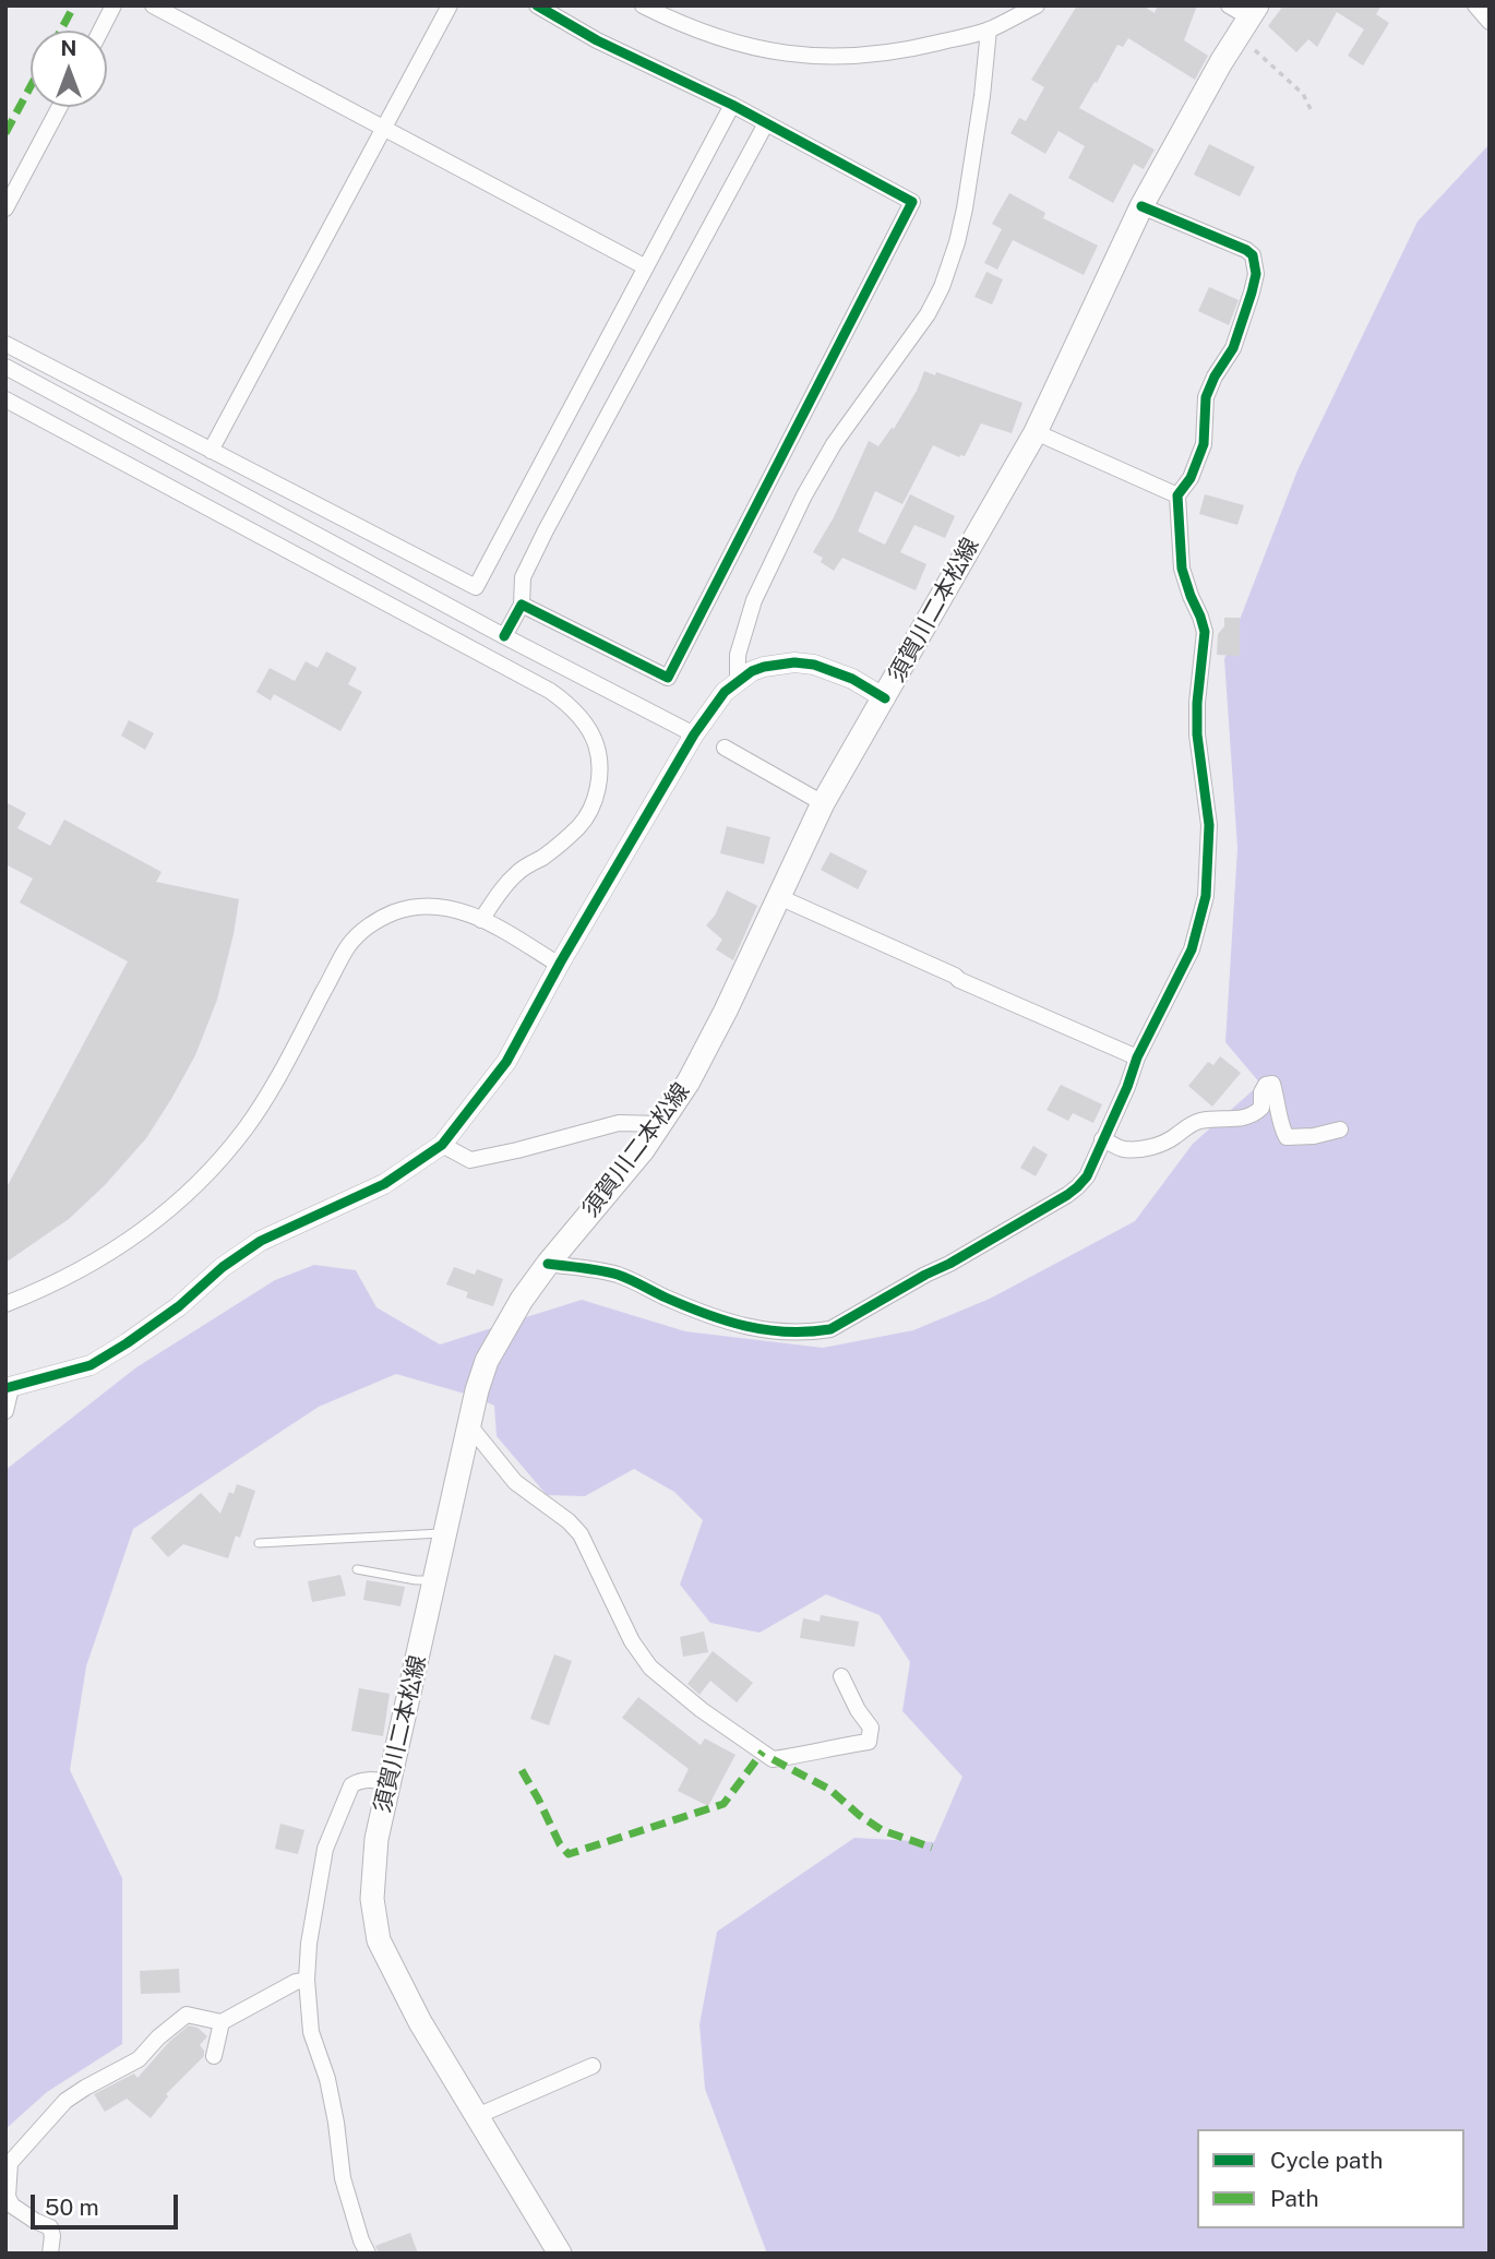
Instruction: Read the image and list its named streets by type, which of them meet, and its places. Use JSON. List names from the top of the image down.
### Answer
{
  "streets": {
    "main road": ["須賀川二本松線"]
  },
  "legend": ["Cycle path", "Path"],
  "scale_bar": "50 m",
  "north": "top"
}
